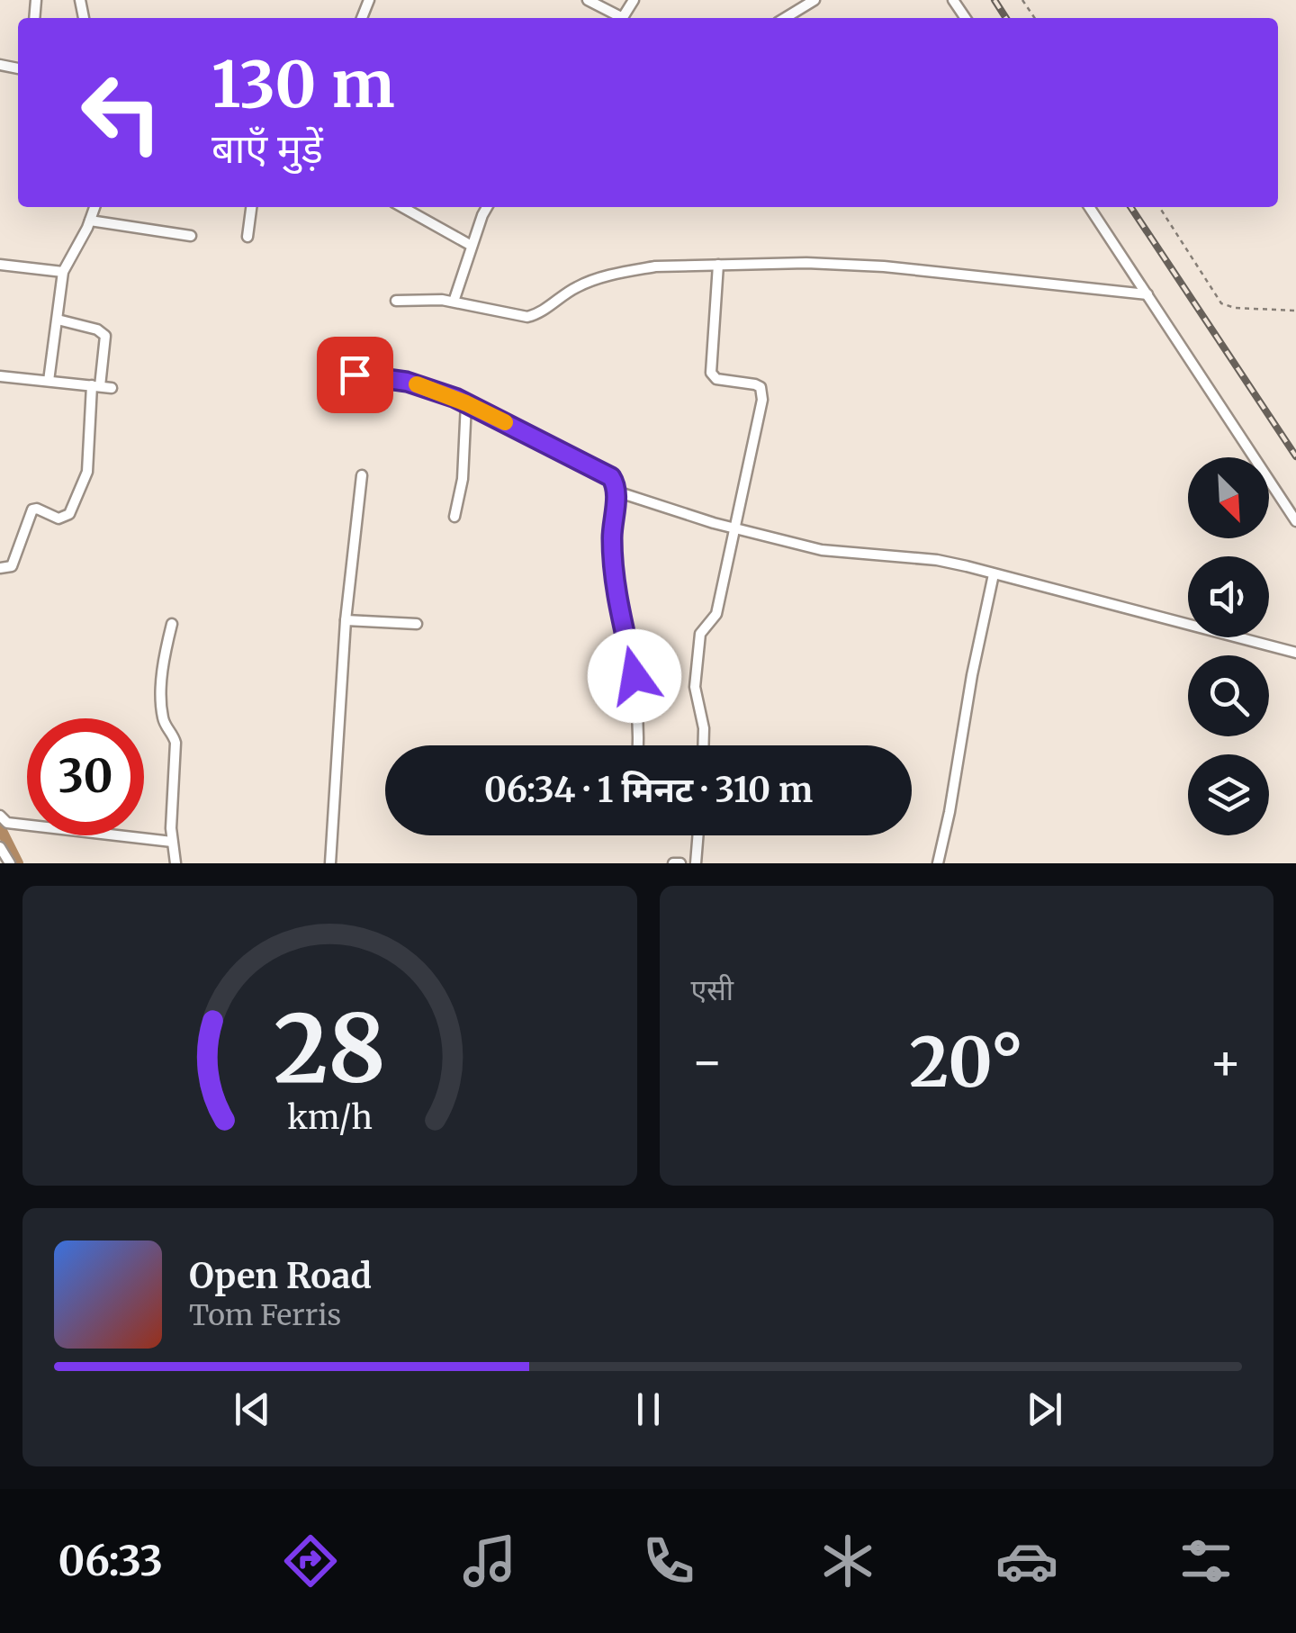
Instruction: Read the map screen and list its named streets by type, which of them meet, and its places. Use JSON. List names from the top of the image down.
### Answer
{
  "north": "bottom right",
  "page": {
    "turn": ["130 m", "बाएँ मुड़ें"],
    "limit": "30",
    "trip": "06:34 · 1 मिनट · 310 m",
    "tile": "एसी",
    "heat": ["−", "20°", "+"],
    "song": ["Open Road", "Tom Ferris"],
    "tabs": "06:33",
    "gauge": ["28", "km/h"]
  }
}
